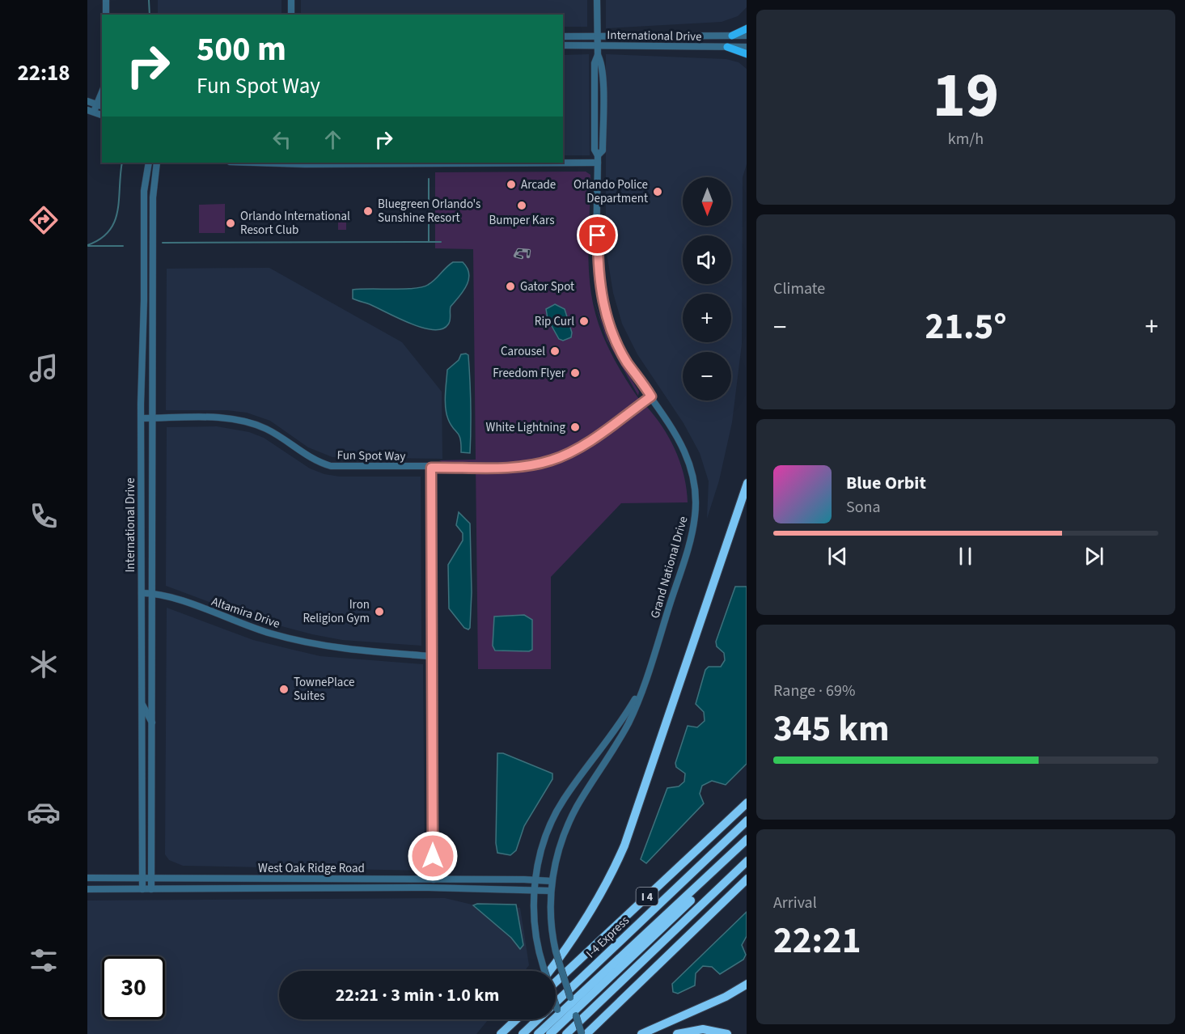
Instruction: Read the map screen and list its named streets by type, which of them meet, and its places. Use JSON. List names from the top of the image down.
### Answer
{
  "streets": {
    "highway": ["I 4", "I-4 Express"],
    "street": [
      "International Drive",
      "Fun Spot Way",
      "Grand National Drive",
      "Altamira Drive",
      "West Oak Ridge Road"
    ]
  },
  "crossings": [
    ["International Drive", "Fun Spot Way"],
    ["International Drive", "Grand National Drive"],
    ["International Drive", "Altamira Drive"],
    ["International Drive", "West Oak Ridge Road"],
    ["Fun Spot Way", "Grand National Drive"],
    ["Grand National Drive", "West Oak Ridge Road"]
  ],
  "places": [
    "Arcade",
    "Orlando Police Department",
    "Bumper Kars",
    "Bluegreen Orlando's Sunshine Resort",
    "Orlando International Resort Club",
    "Gator Spot",
    "Rip Curl",
    "Carousel",
    "Freedom Flyer",
    "White Lightning",
    "Iron Religion Gym",
    "TownePlace Suites"
  ],
  "north": "bottom",
  "page": {
    "tabs": "22:18",
    "tile": [
      ["19", "km/h"],
      "Climate",
      ["Range · 69%", "345 km"],
      ["Arrival", "22:21"]
    ],
    "turn": ["500 m", "Fun Spot Way"],
    "map_buttons": ["+", "−"],
    "heat": ["−", "21.5°", "+"],
    "song": ["Blue Orbit", "Sona"],
    "limit": "30",
    "trip": "22:21 · 3 min · 1.0 km"
  }
}
